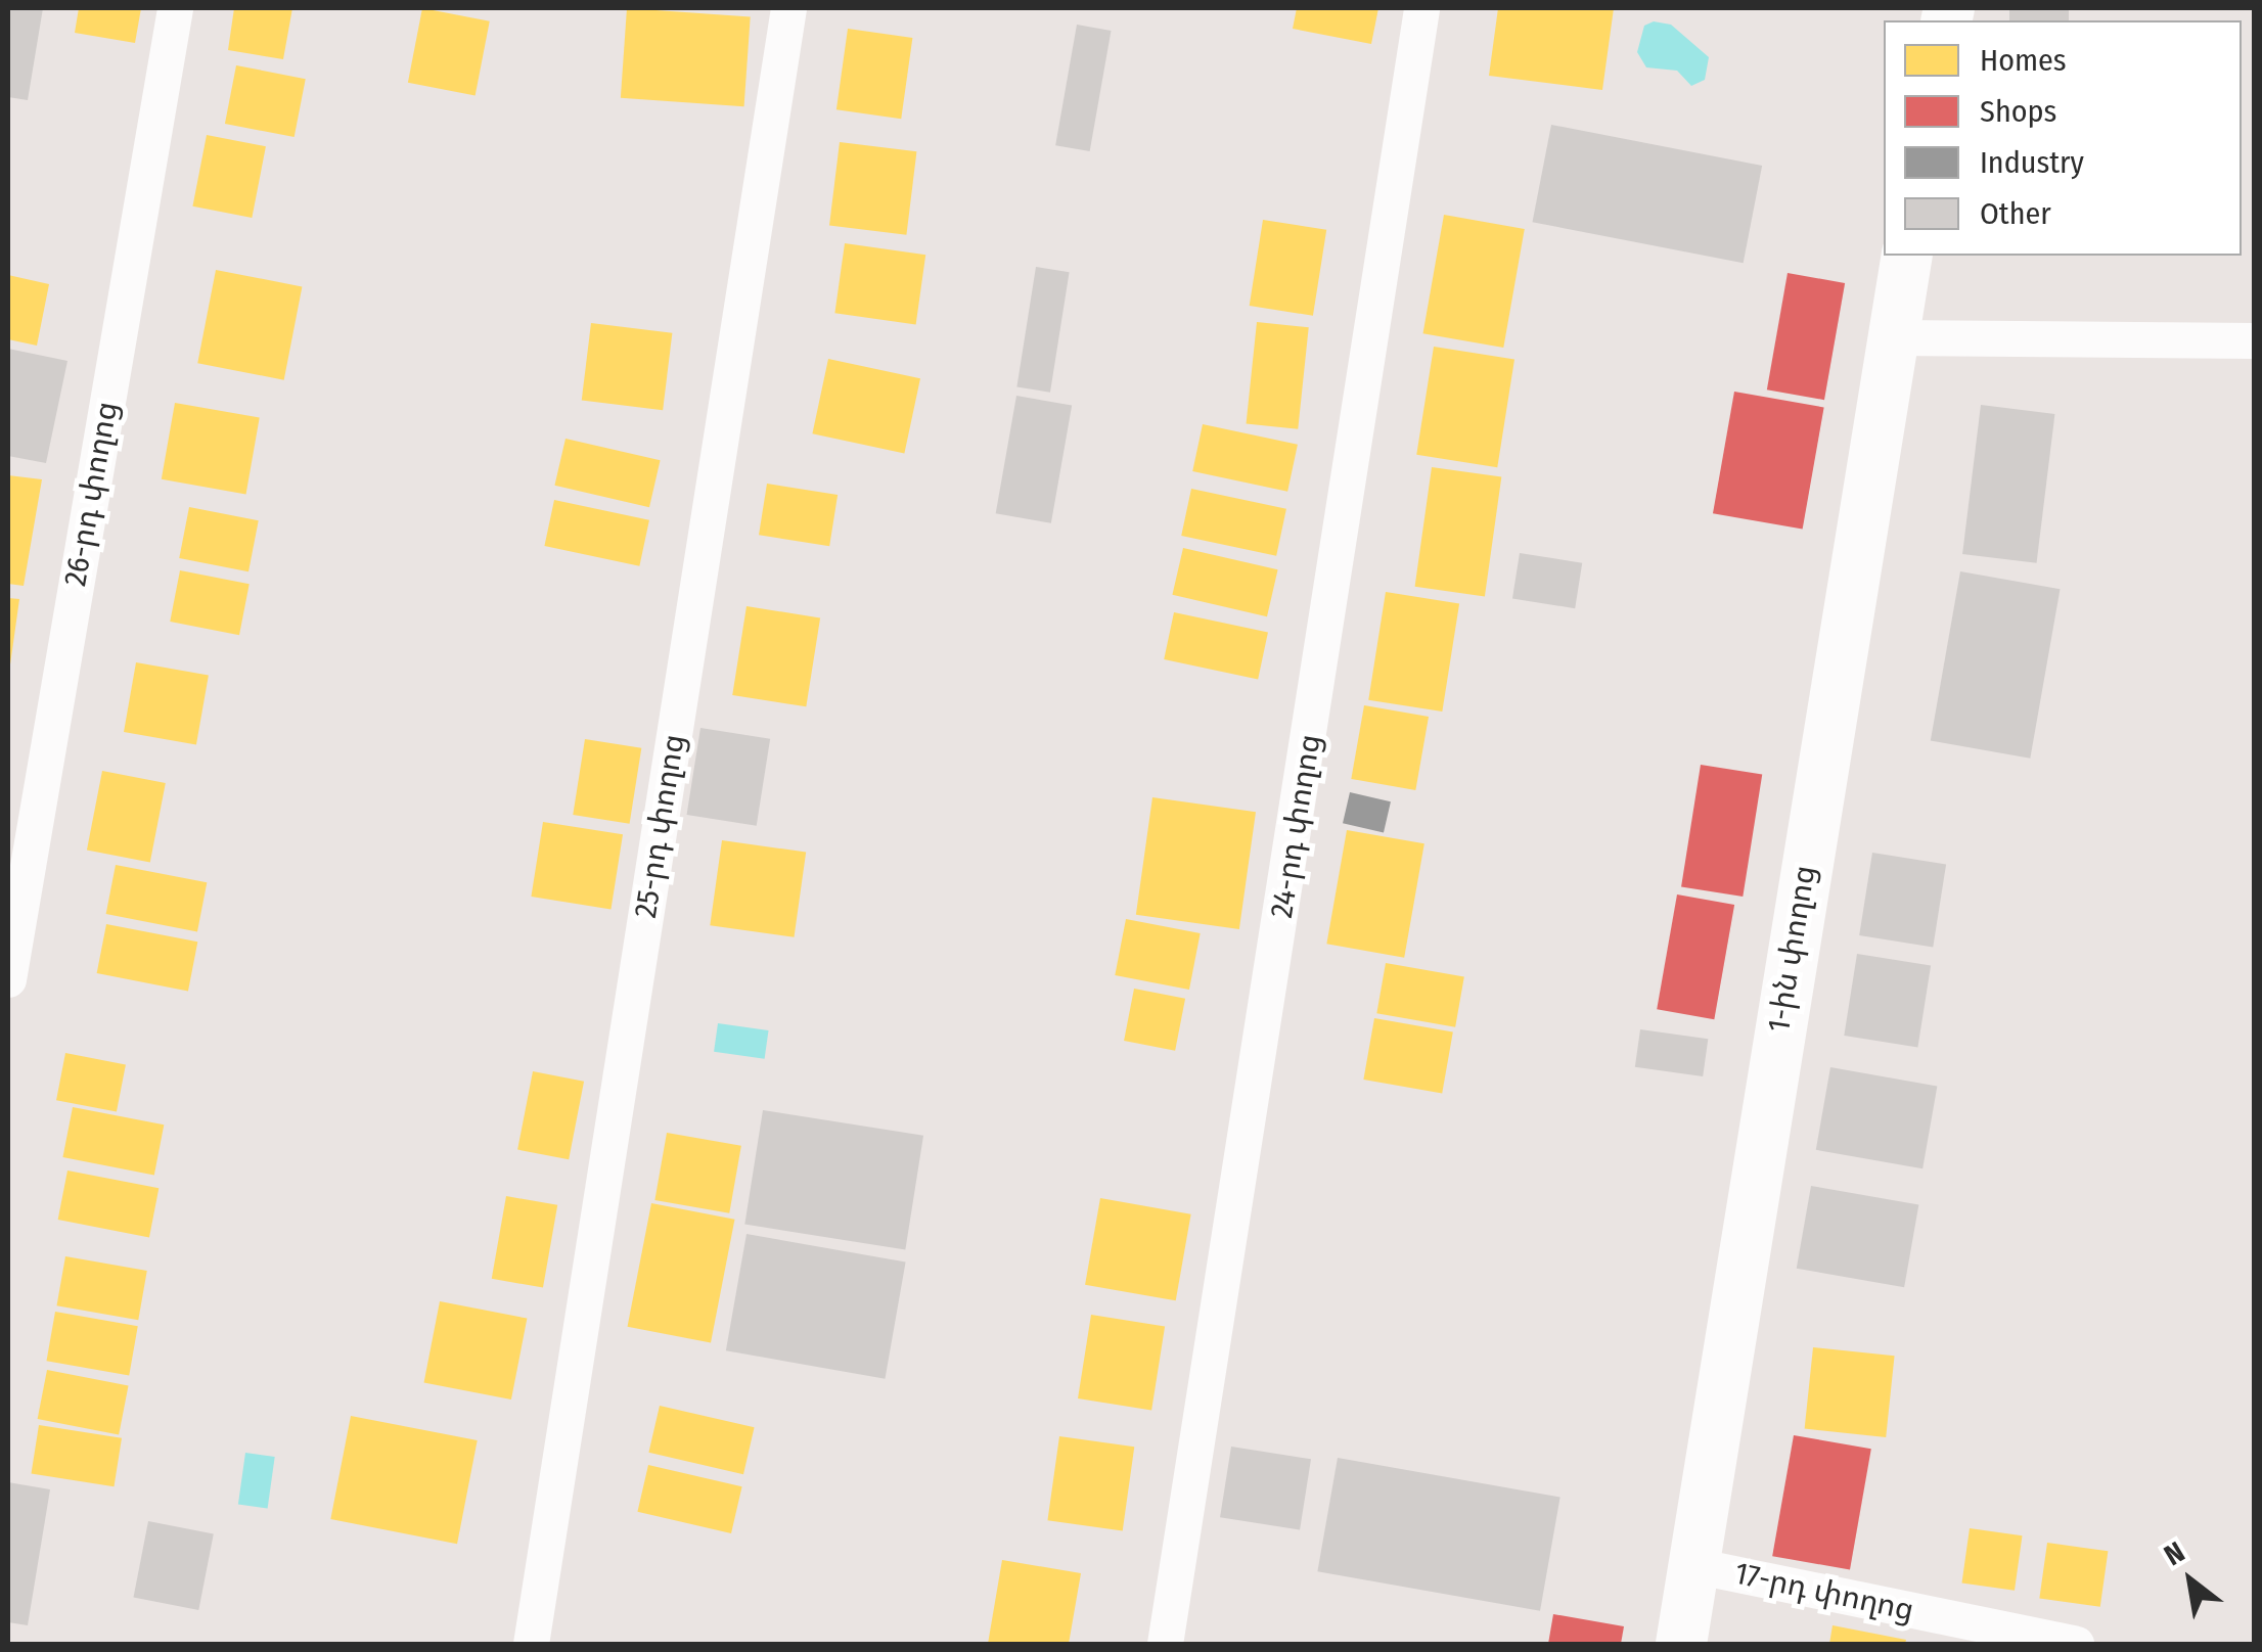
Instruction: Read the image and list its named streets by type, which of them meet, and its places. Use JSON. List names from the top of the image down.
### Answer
{
  "streets": {
    "main road": ["1-ին փողոց"],
    "street": [
      "26-րդ փողոց",
      "25-րդ փողոց",
      "24-րդ փողոց",
      "17-րդ փողոց"
    ]
  },
  "crossings": [
    ["1-ին փողոց", "17-րդ փողոց"]
  ],
  "legend": [
    "Homes",
    "Shops",
    "Industry",
    "Other"
  ],
  "north": "top left"
}
